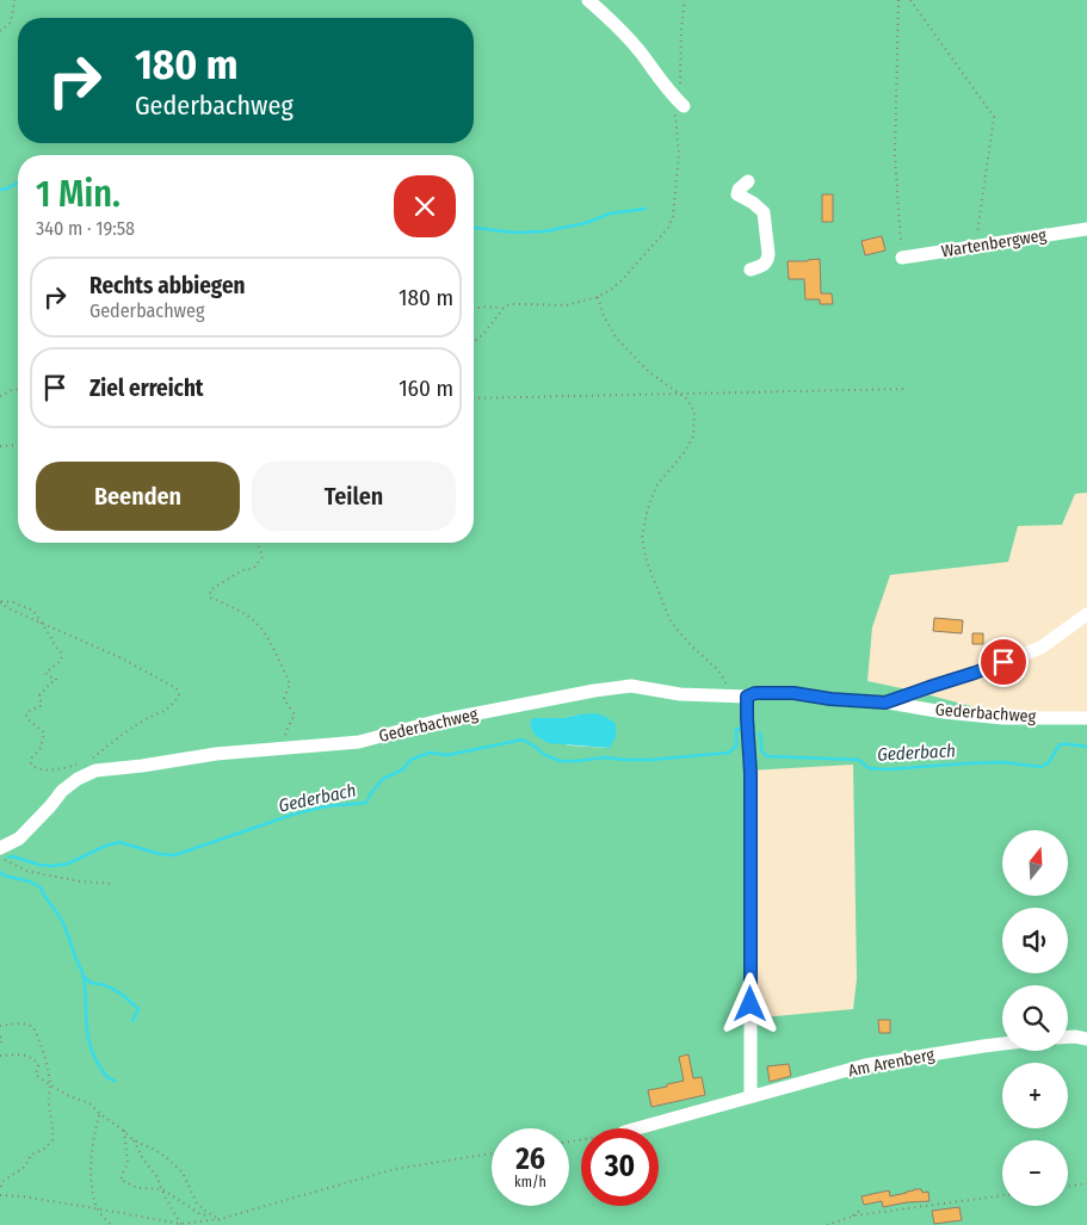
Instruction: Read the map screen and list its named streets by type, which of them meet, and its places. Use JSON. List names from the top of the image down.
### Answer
{
  "streets": {
    "street": ["Wartenbergweg", "Gederbachweg", "Am Arenberg"]
  },
  "water": ["Gederbach"],
  "north": "top",
  "page": {
    "turn": ["180 m", "Gederbachweg"],
    "heading": ["1 Min.", "340 m · 19:58"],
    "list": [
      {
        "name": "Rechts abbiegen",
        "note": "Gederbachweg",
        "value": "180 m"
      },
      {
        "name": "Ziel erreicht",
        "value": "160 m"
      }
    ],
    "buttons": ["Beenden", "Teilen"],
    "map_buttons": ["+", "−"],
    "speed": "26 km/h",
    "limit": "30"
  }
}
